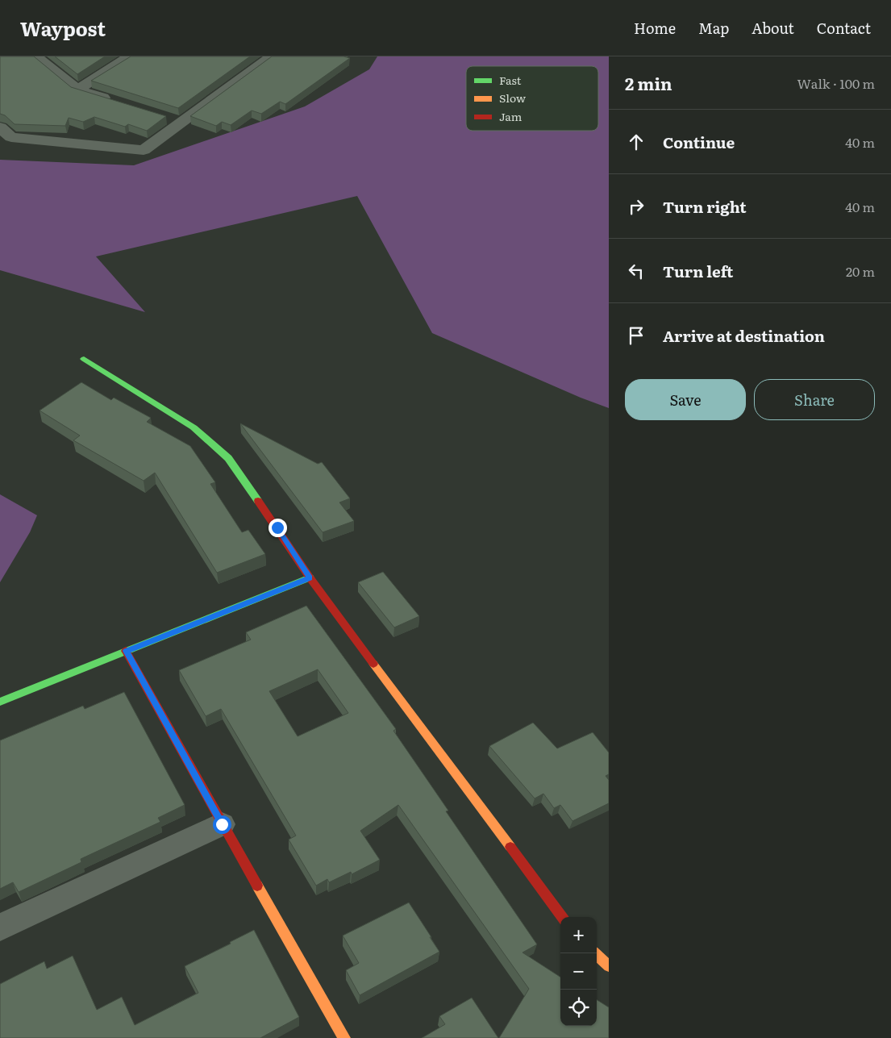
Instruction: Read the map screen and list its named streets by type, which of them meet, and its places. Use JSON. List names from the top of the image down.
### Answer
{
  "legend": ["Fast", "Slow", "Jam"],
  "page": {
    "header": "Waypost",
    "nav": [
      "Home",
      "Map",
      "About",
      "Contact"
    ],
    "heading": ["2 min", "Walk · 100 m"],
    "list": [
      ["Continue", "40 m"],
      ["Turn right", "40 m"],
      ["Turn left", "20 m"],
      "Arrive at destination"
    ],
    "buttons": ["Save", "Share"],
    "map_buttons": ["+", "−"]
  }
}
